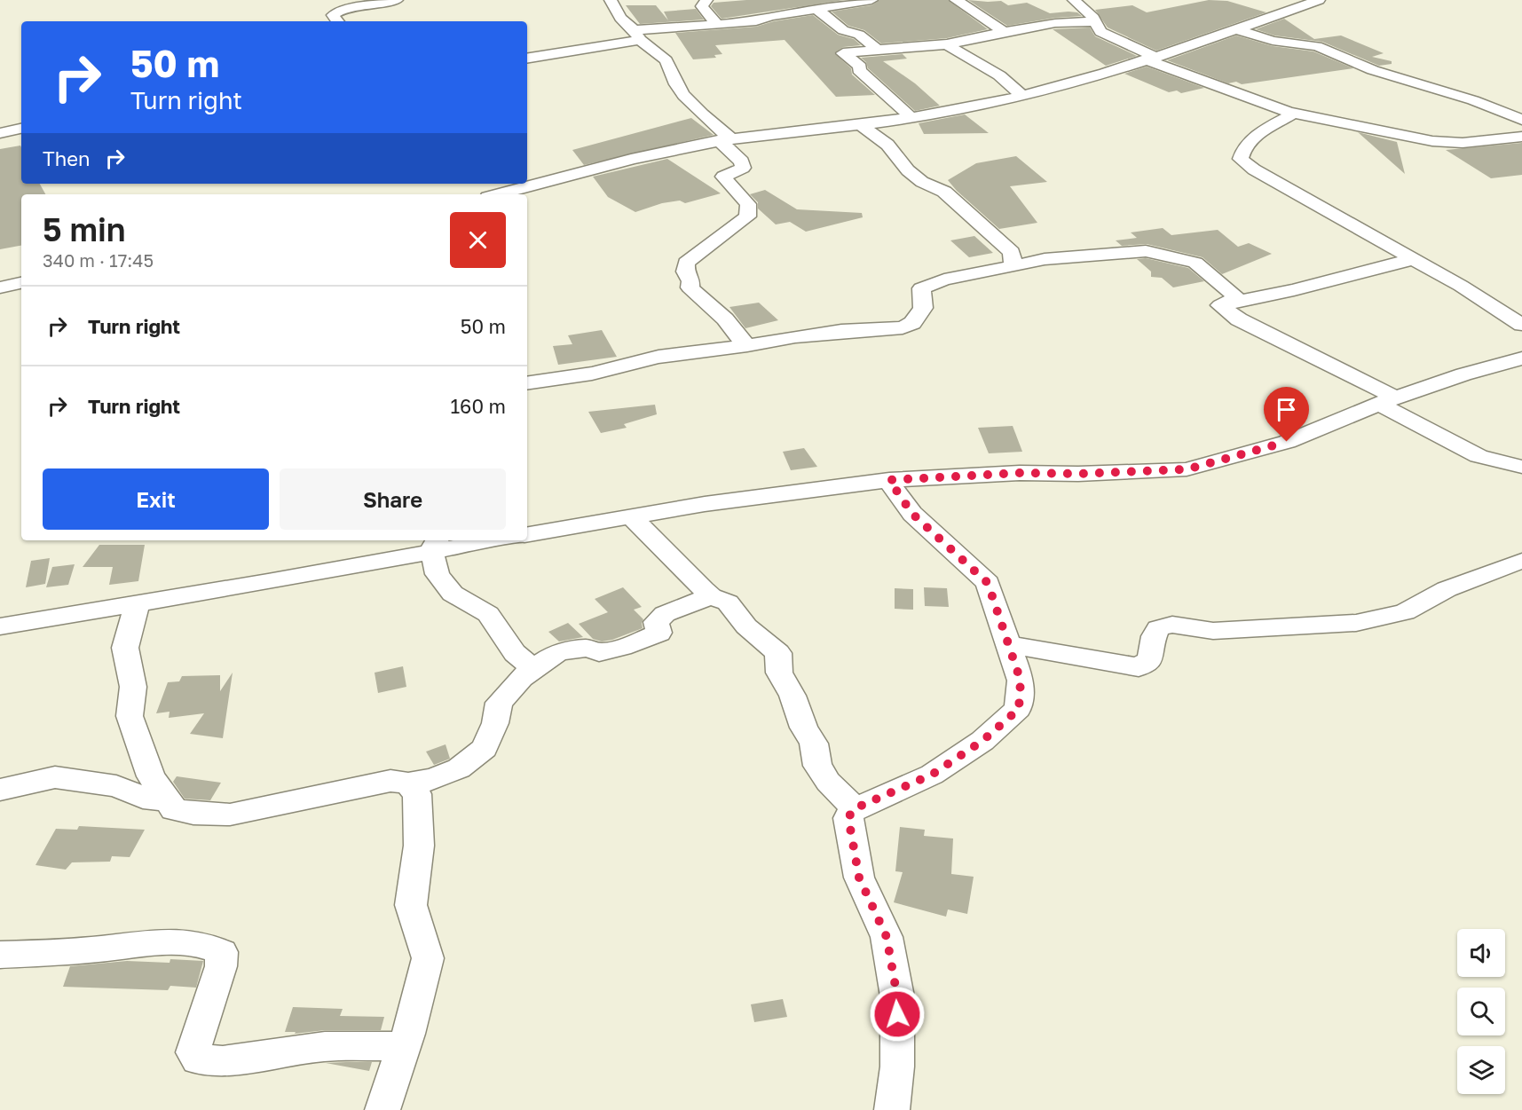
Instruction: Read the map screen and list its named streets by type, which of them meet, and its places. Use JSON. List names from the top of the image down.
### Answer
{
  "page": {
    "turn": ["50 m", "Turn right"],
    "then": "Then",
    "heading": ["5 min", "340 m · 17:45"],
    "list": [
      {
        "name": "Turn right",
        "value": "50 m"
      },
      {
        "name": "Turn right",
        "value": "160 m"
      }
    ],
    "buttons": ["Exit", "Share"]
  }
}
